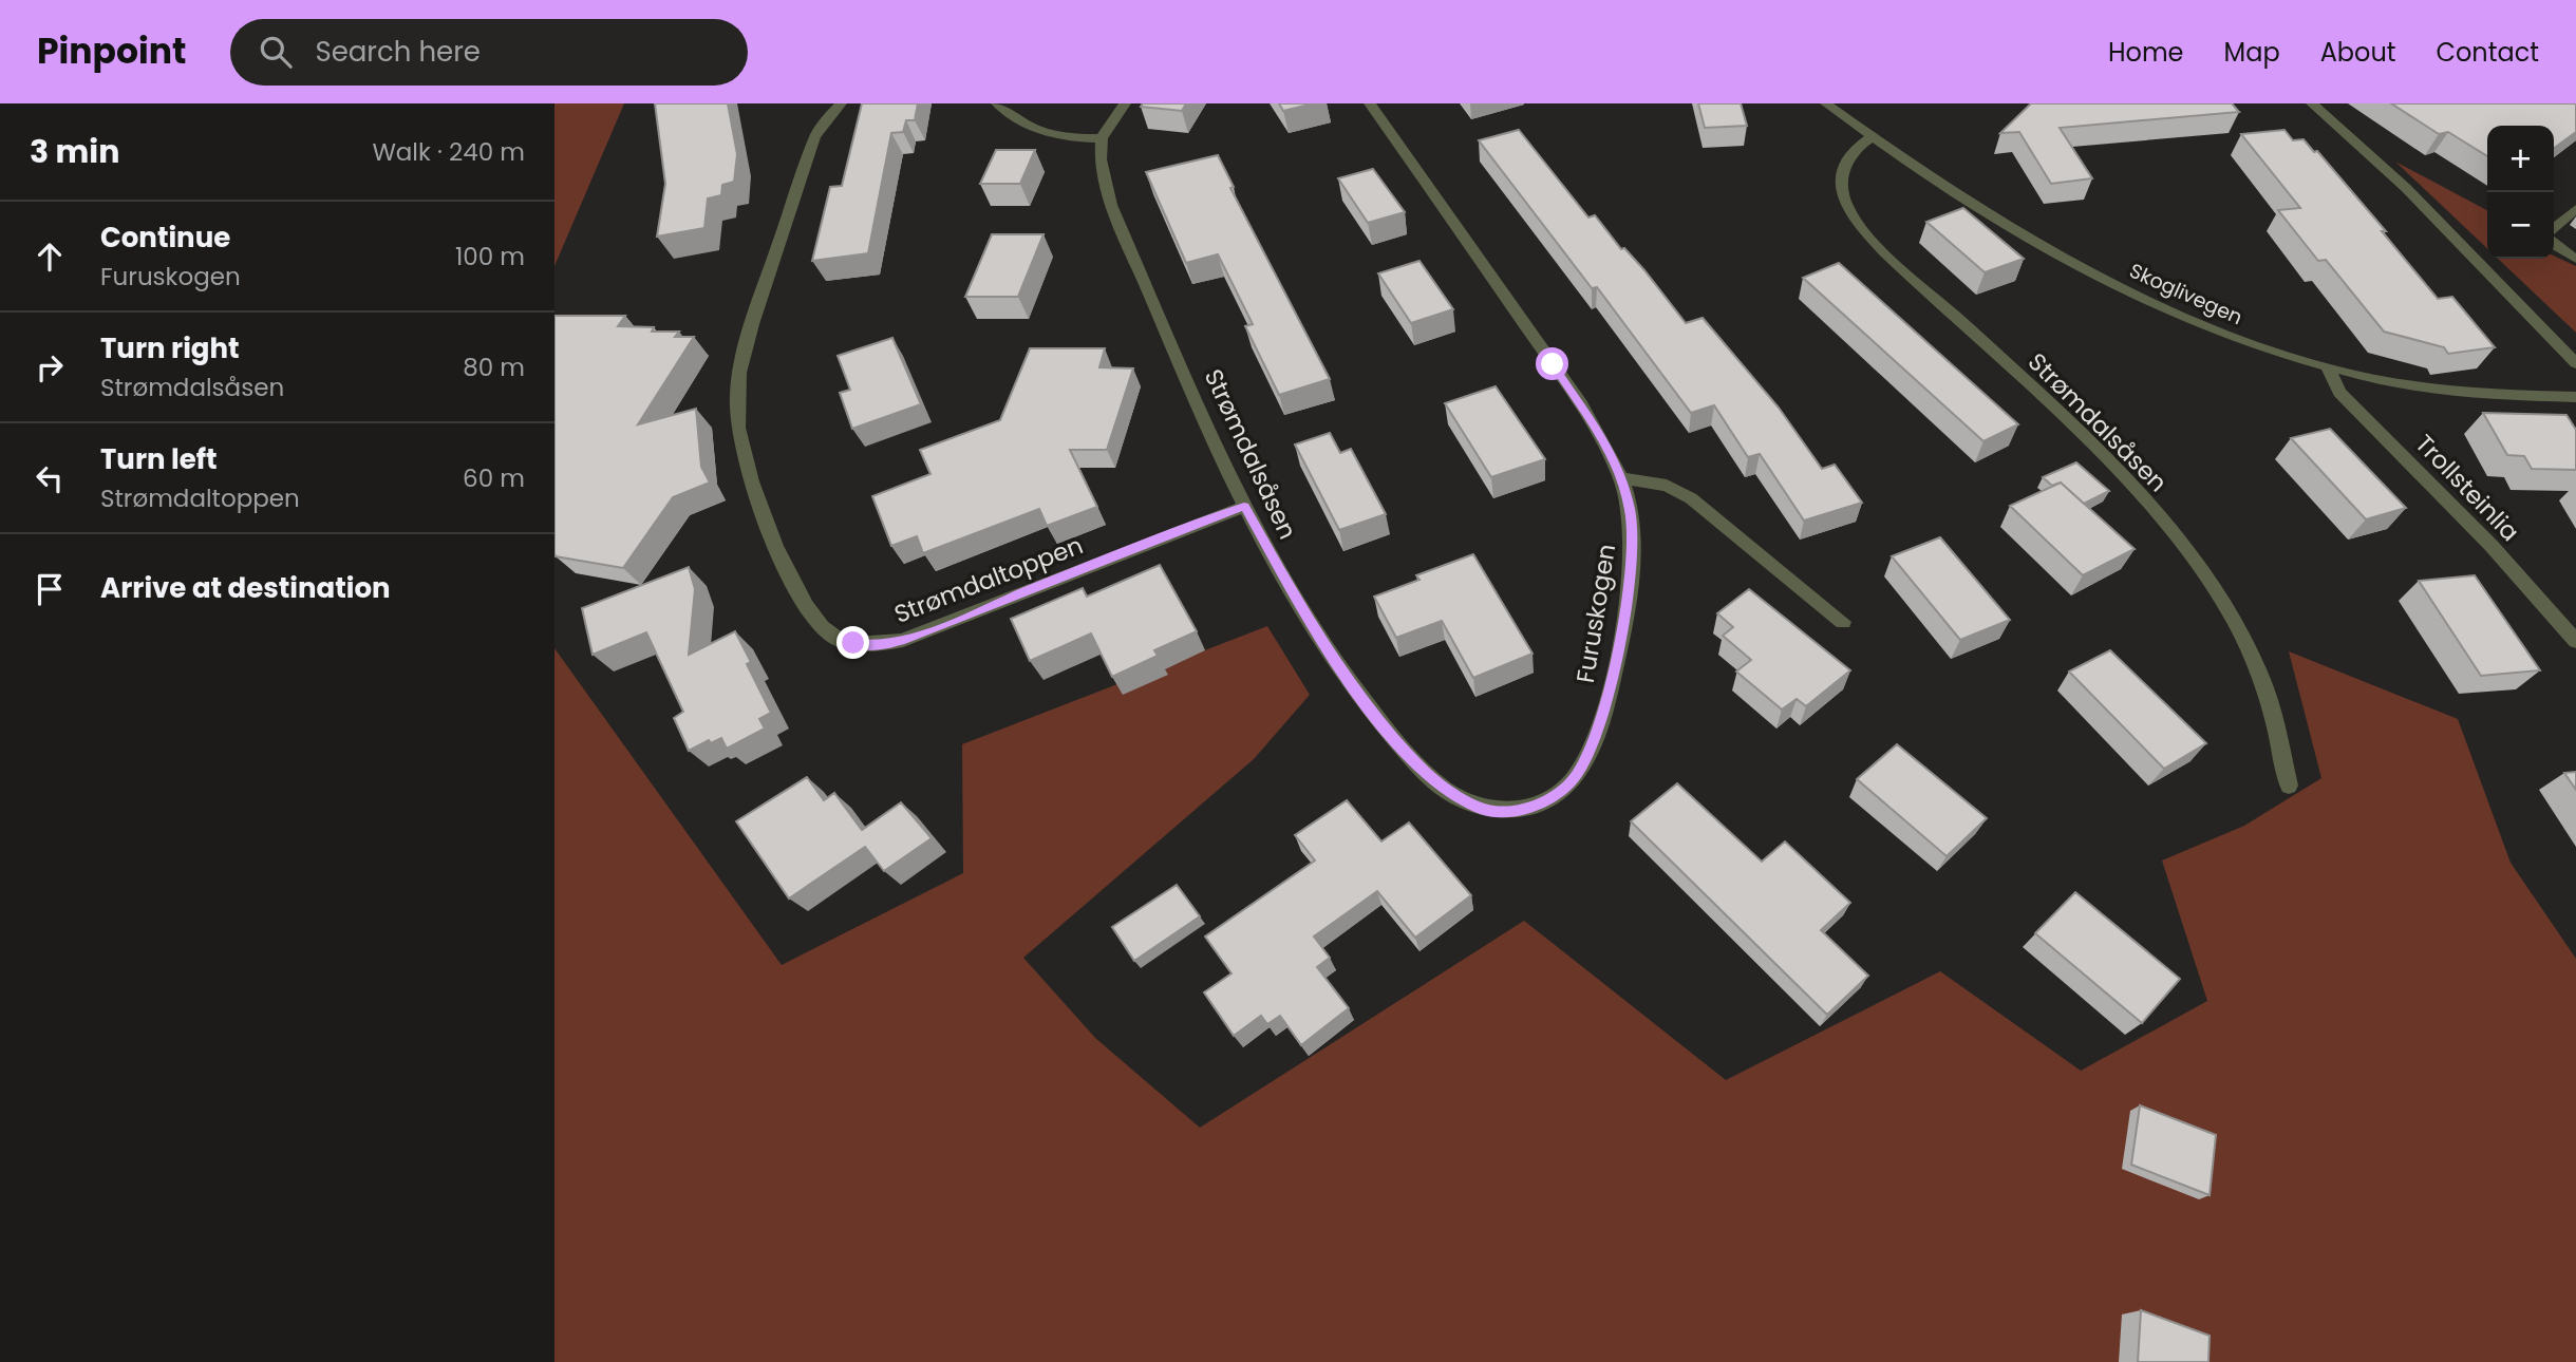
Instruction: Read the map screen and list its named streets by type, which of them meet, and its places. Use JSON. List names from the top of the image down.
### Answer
{
  "streets": {
    "street": [
      "Skoglivegen",
      "Strømdalsåsen",
      "Trollsteinlia",
      "Strømdaltoppen",
      "Furuskogen"
    ]
  },
  "crossings": [
    ["Skoglivegen", "Strømdalsåsen"],
    ["Skoglivegen", "Trollsteinlia"],
    ["Strømdalsåsen", "Strømdaltoppen"],
    ["Strømdalsåsen", "Furuskogen"]
  ],
  "page": {
    "header": "Pinpoint",
    "search": "Search here",
    "nav": [
      "Home",
      "Map",
      "About",
      "Contact"
    ],
    "heading": ["3 min", "Walk · 240 m"],
    "map_buttons": ["+", "−"],
    "list": [
      ["Continue", "Furuskogen", "100 m"],
      ["Turn right", "Strømdalsåsen", "80 m"],
      ["Turn left", "Strømdaltoppen", "60 m"],
      "Arrive at destination"
    ]
  }
}
